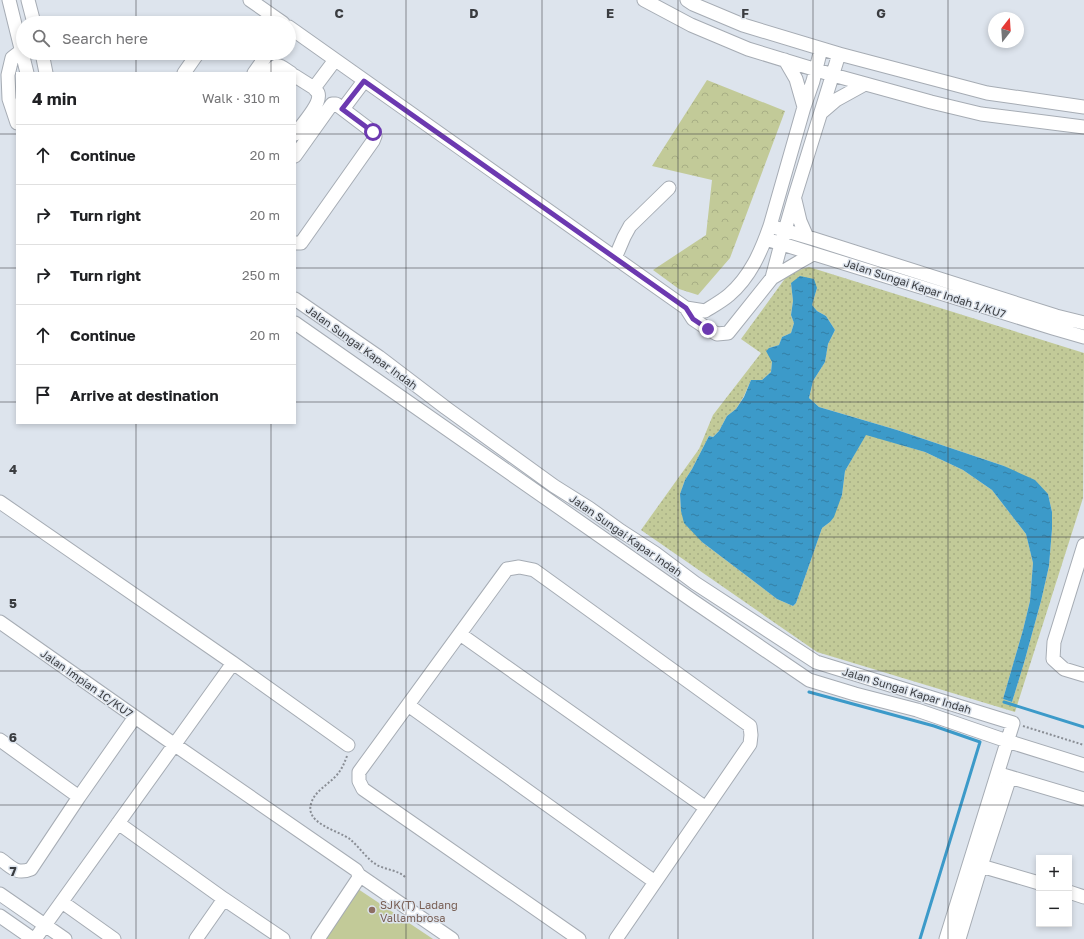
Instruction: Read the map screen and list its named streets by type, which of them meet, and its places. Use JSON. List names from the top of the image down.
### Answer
{
  "streets": {
    "street": ["Jalan Sungai Kapar Indah 1/KU7", "Jalan Sungai Kapar Indah", "Jalan Impian 1C/KU7"]
  },
  "places": ["SJK(T) Ladang Vallambrosa"],
  "north": "top",
  "page": {
    "search": "Search here",
    "heading": ["4 min", "Walk · 310 m"],
    "list": [
      ["Continue", "20 m"],
      ["Turn right", "20 m"],
      ["Turn right", "250 m"],
      ["Continue", "20 m"],
      "Arrive at destination"
    ],
    "map_buttons": ["+", "−"]
  },
  "grid": {
    "columns": [
      "C",
      "D",
      "E",
      "F",
      "G"
    ],
    "rows": [
      "4",
      "5",
      "6",
      "7"
    ]
  }
}
